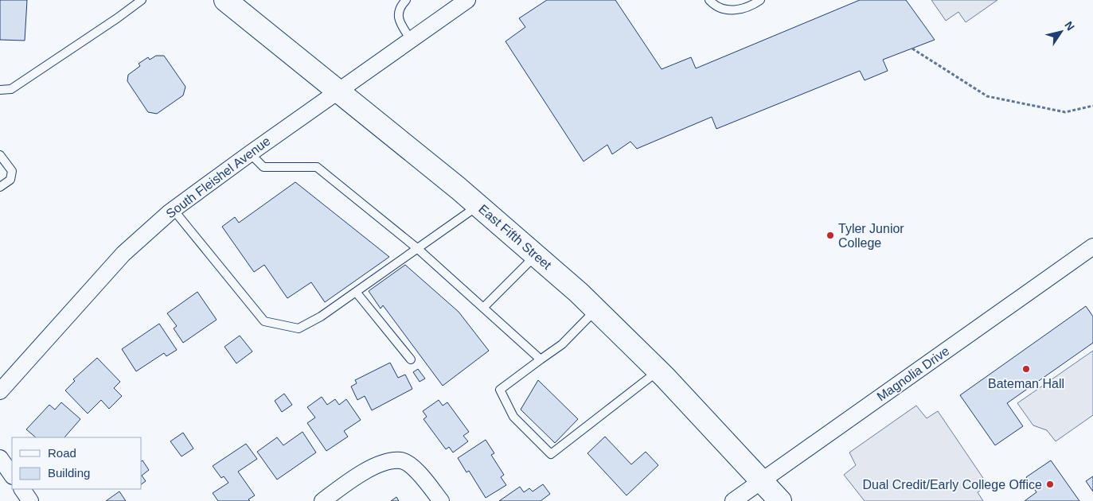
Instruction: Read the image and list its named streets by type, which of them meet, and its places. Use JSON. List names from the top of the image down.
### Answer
{
  "streets": {
    "main road": ["East Fifth Street"],
    "street": ["South Fleishel Avenue", "Magnolia Drive"]
  },
  "crossings": [
    ["South Fleishel Avenue", "East Fifth Street"],
    ["East Fifth Street", "Magnolia Drive"]
  ],
  "places": ["Tyler Junior College", "Bateman Hall", "Dual Credit/Early College Office"],
  "legend": ["Road", "Building"],
  "north": "top right"
}
